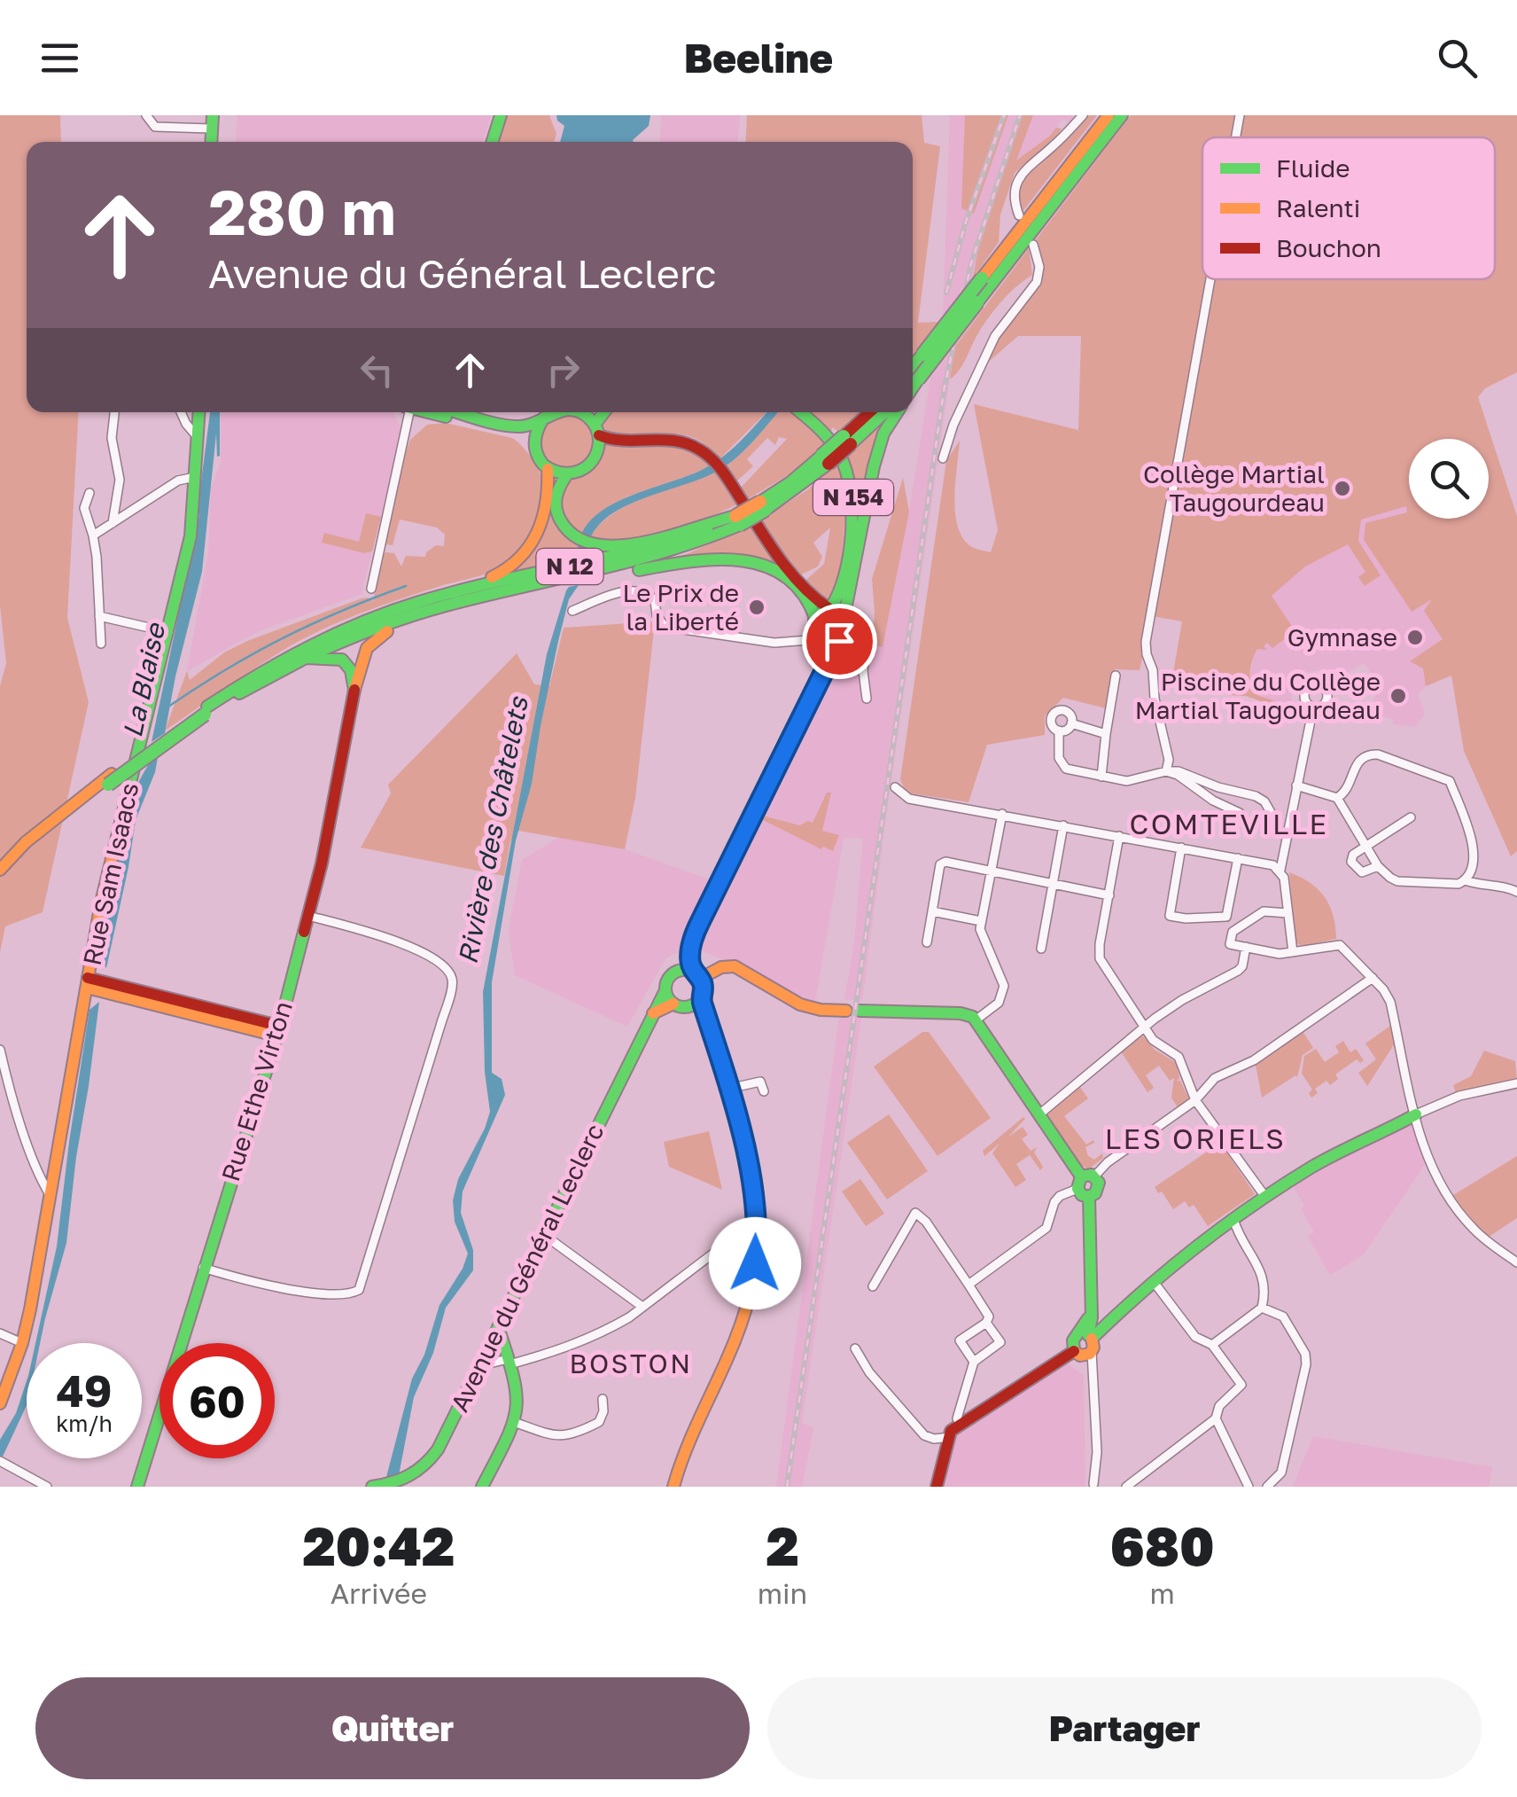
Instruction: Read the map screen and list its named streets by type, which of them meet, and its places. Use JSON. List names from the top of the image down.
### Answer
{
  "streets": {
    "main road": [
      "N 154",
      "N 12",
      "Rue Sam Isaacs",
      "Rue Ethe Virton",
      "Avenue du Général Leclerc"
    ]
  },
  "crossings": [
    ["N 12", "Rue Ethe Virton"]
  ],
  "districts": ["COMTEVILLE", "LES ORIELS", "BOSTON"],
  "water": ["La Blaise", "Rivière des Châtelets"],
  "places": [
    "Collège Martial Taugourdeau",
    "Le Prix de la Liberté",
    "Gymnase",
    "Piscine du Collège Martial Taugourdeau"
  ],
  "legend": ["Fluide", "Ralenti", "Bouchon"],
  "page": {
    "header": "Beeline",
    "turn": ["280 m", "Avenue du Général Leclerc"],
    "speed": "49 km/h",
    "limit": "60",
    "eta": [
      "20:42",
      "Arrivée",
      "2",
      "min",
      "680",
      "m"
    ],
    "buttons": ["Quitter", "Partager"]
  }
}
